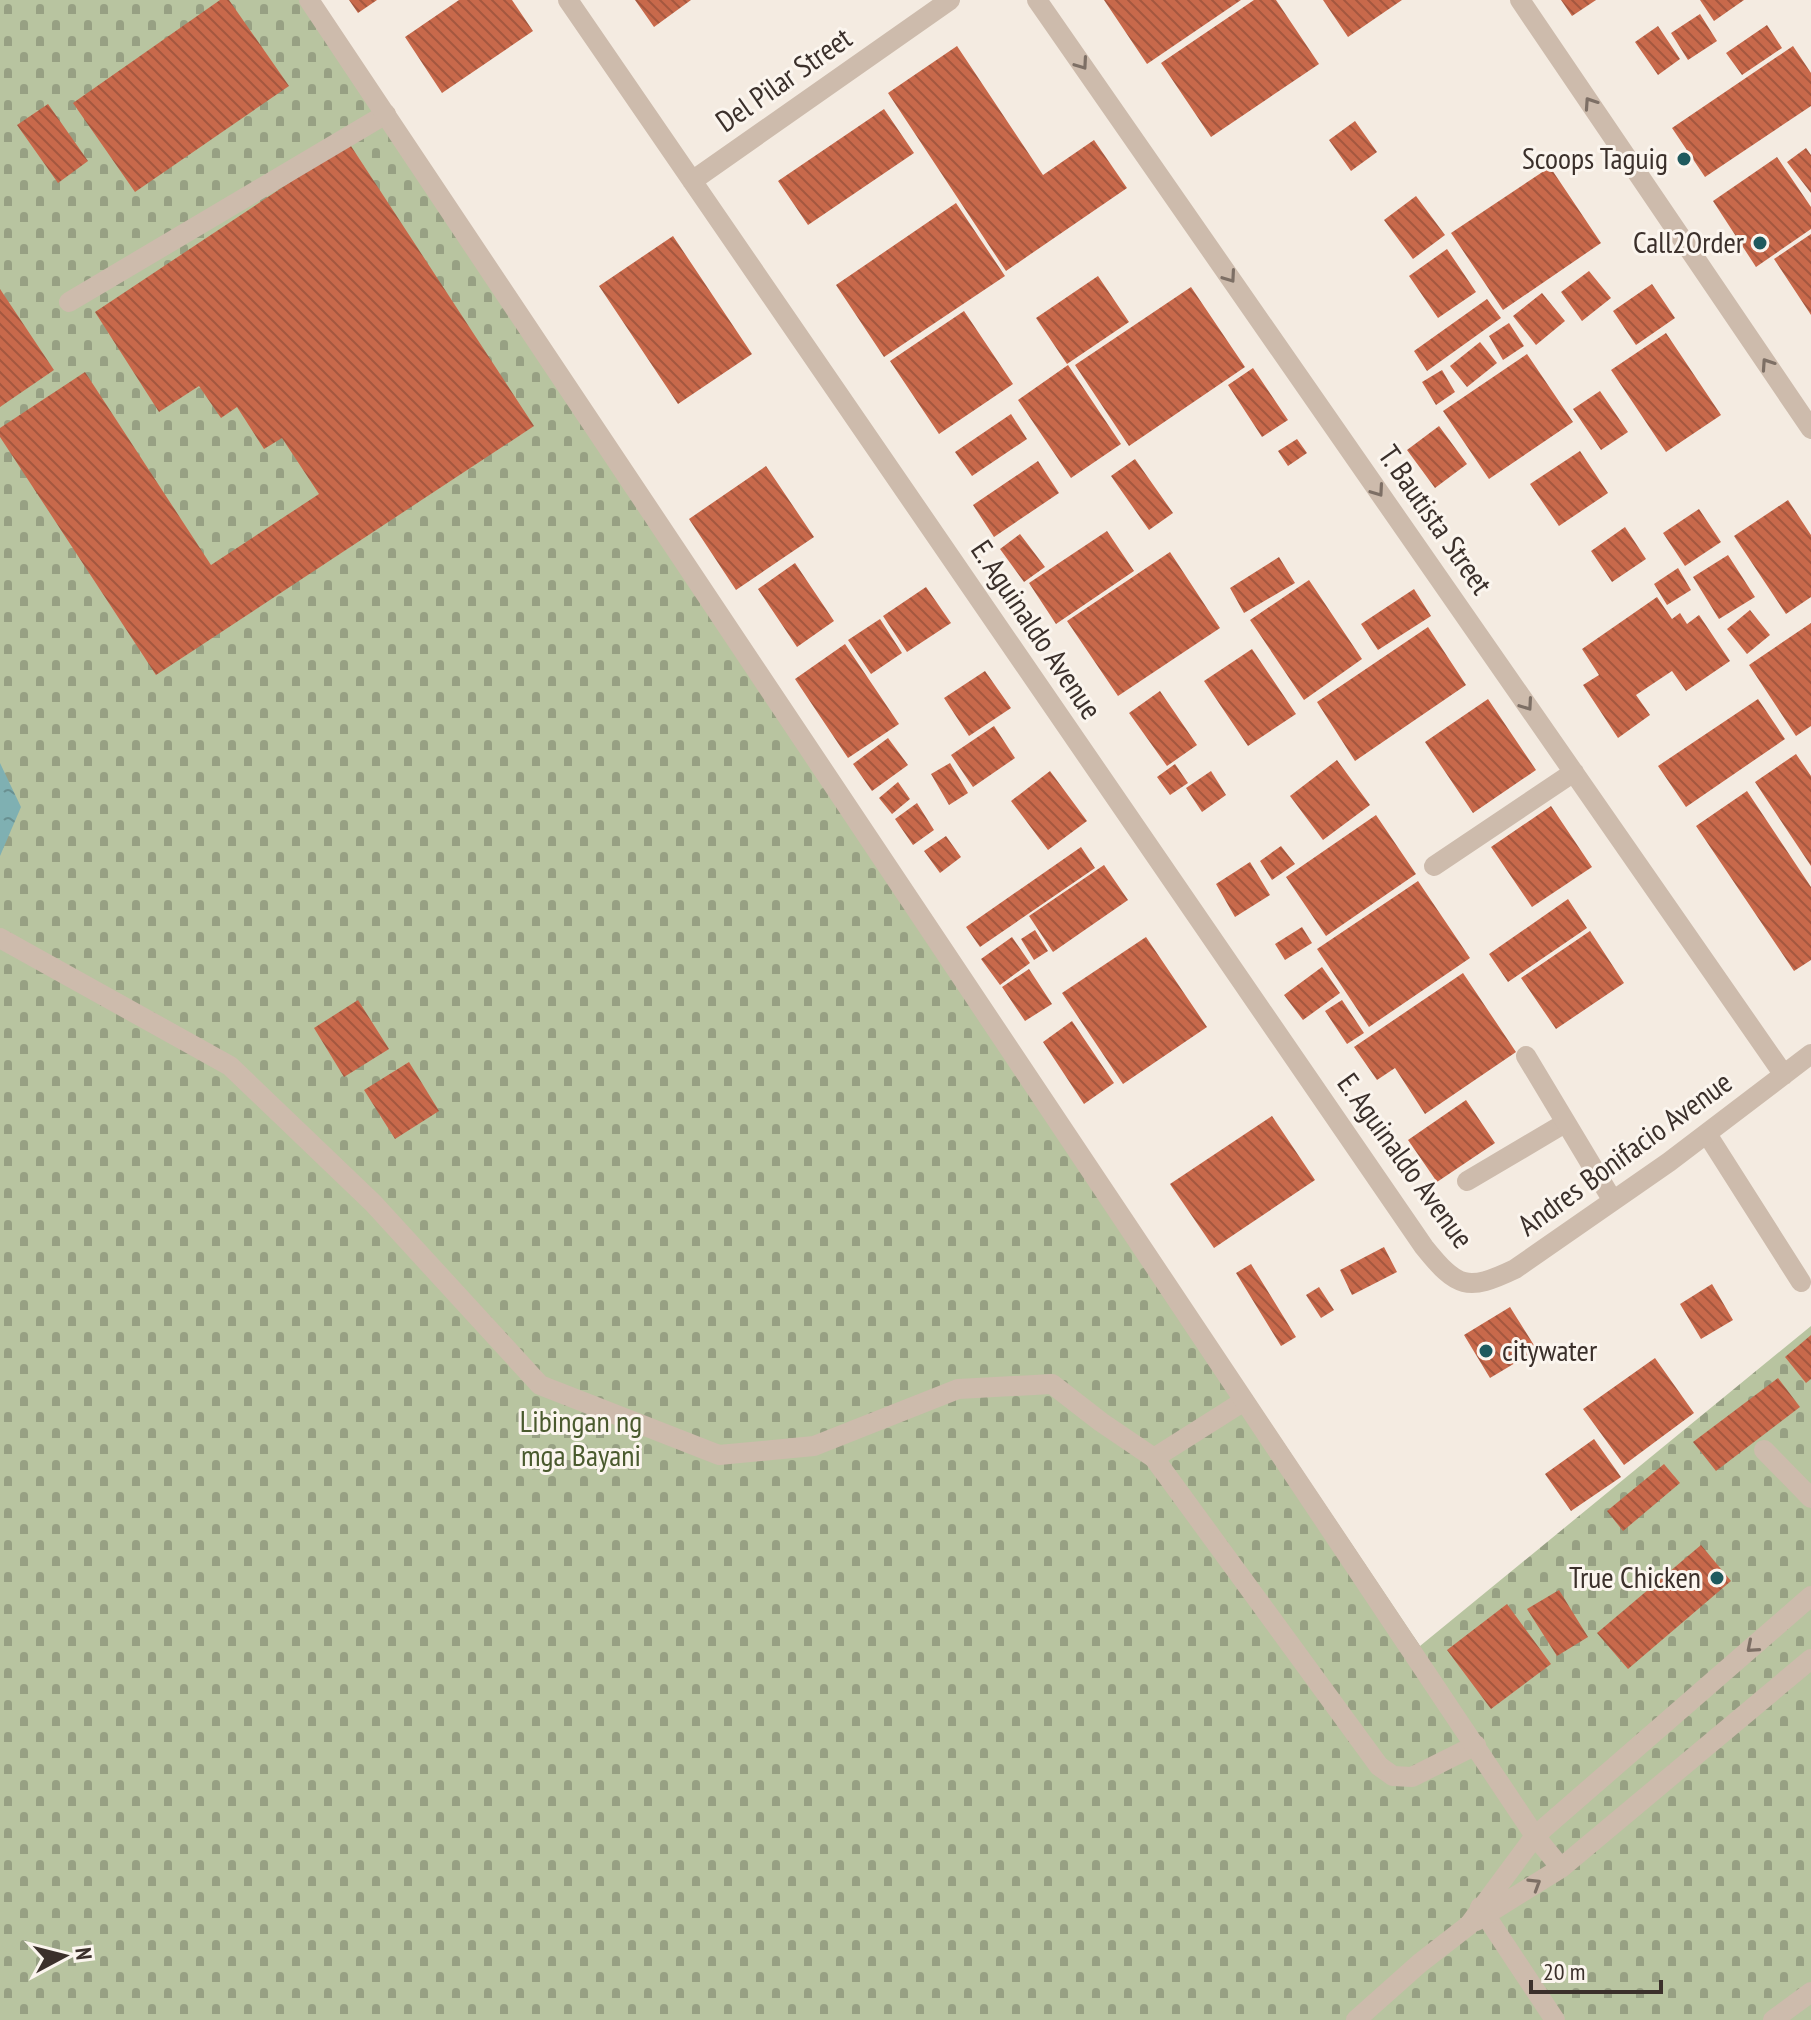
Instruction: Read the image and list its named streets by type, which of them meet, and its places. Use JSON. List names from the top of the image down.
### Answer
{
  "streets": {
    "street": [
      "Del Pilar Street",
      "T. Bautista Street",
      "E. Aguinaldo Avenue",
      "Andres Bonifacio Avenue"
    ]
  },
  "crossings": [
    ["Del Pilar Street", "E. Aguinaldo Avenue"],
    ["T. Bautista Street", "Andres Bonifacio Avenue"],
    ["E. Aguinaldo Avenue", "Andres Bonifacio Avenue"]
  ],
  "one_way": ["T. Bautista Street"],
  "parks": ["Libingan ng mga Bayani"],
  "places": [
    "Scoops Taguig",
    "Call2Order",
    "citywater",
    "True Chicken"
  ],
  "scale_bar": "20 m",
  "north": "right"
}
